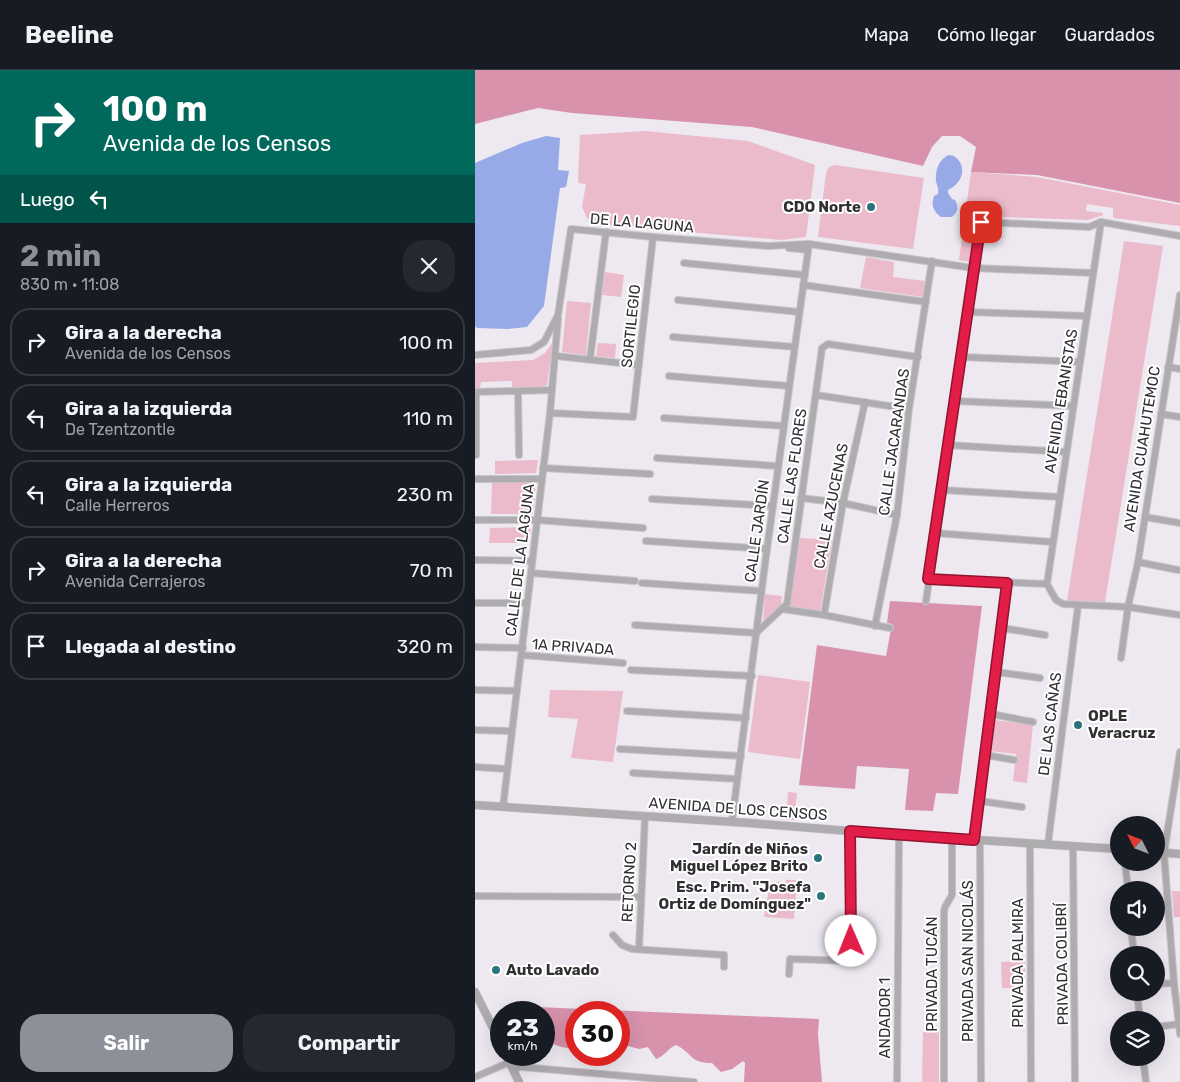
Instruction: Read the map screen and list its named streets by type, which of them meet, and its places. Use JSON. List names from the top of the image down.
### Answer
{
  "streets": {
    "street": [
      "DE LA LAGUNA",
      "SORTILEGIO",
      "AVENIDA EBANISTAS",
      "CALLE JACARANDAS",
      "AVENIDA CUAHUTEMOC",
      "CALLE LAS FLORES",
      "CALLE AZUCENAS",
      "CALLE JARDÍN",
      "CALLE DE LA LAGUNA",
      "1A PRIVADA",
      "DE LAS CAÑAS",
      "AVENIDA DE LOS CENSOS",
      "RETORNO 2",
      "PRIVADA SAN NICOLÁS",
      "PRIVADA PALMIRA",
      "PRIVADA COLIBRÍ",
      "PRIVADA TUCÁN",
      "ANDADOR 1"
    ]
  },
  "crossings": [
    ["DE LA LAGUNA", "SORTILEGIO"],
    ["DE LA LAGUNA", "AVENIDA EBANISTAS"],
    ["DE LA LAGUNA", "CALLE JACARANDAS"],
    ["DE LA LAGUNA", "CALLE JARDÍN"],
    ["DE LA LAGUNA", "CALLE DE LA LAGUNA"],
    ["SORTILEGIO", "CALLE DE LA LAGUNA"],
    ["CALLE JACARANDAS", "CALLE LAS FLORES"],
    ["CALLE JARDÍN", "AVENIDA DE LOS CENSOS"],
    ["CALLE DE LA LAGUNA", "1A PRIVADA"],
    ["CALLE DE LA LAGUNA", "AVENIDA DE LOS CENSOS"],
    ["DE LAS CAÑAS", "AVENIDA DE LOS CENSOS"],
    ["AVENIDA DE LOS CENSOS", "RETORNO 2"],
    ["AVENIDA DE LOS CENSOS", "PRIVADA SAN NICOLÁS"],
    ["AVENIDA DE LOS CENSOS", "PRIVADA PALMIRA"],
    ["AVENIDA DE LOS CENSOS", "PRIVADA COLIBRÍ"],
    ["AVENIDA DE LOS CENSOS", "PRIVADA TUCÁN"],
    ["AVENIDA DE LOS CENSOS", "ANDADOR 1"]
  ],
  "places": [
    "CDO Norte",
    "OPLE Veracruz",
    "Jardín de Niños Miguel López Brito",
    "Esc. Prim. \"Josefa Ortiz de Domínguez\"",
    "Auto Lavado"
  ],
  "north": "top left",
  "page": {
    "header": "Beeline",
    "nav": ["Mapa", "Cómo llegar", "Guardados"],
    "turn": ["100 m", "Avenida de los Censos"],
    "then": "Luego",
    "heading": ["2 min", "830 m · 11:08"],
    "list": [
      {
        "name": "Gira a la derecha",
        "note": "Avenida de los Censos",
        "value": "100 m"
      },
      {
        "name": "Gira a la izquierda",
        "note": "De Tzentzontle",
        "value": "110 m"
      },
      {
        "name": "Gira a la izquierda",
        "note": "Calle Herreros",
        "value": "230 m"
      },
      {
        "name": "Gira a la derecha",
        "note": "Avenida Cerrajeros",
        "value": "70 m"
      },
      {
        "name": "Llegada al destino",
        "value": "320 m"
      }
    ],
    "speed": "23 km/h",
    "limit": "30",
    "buttons": ["Salir", "Compartir"]
  }
}
